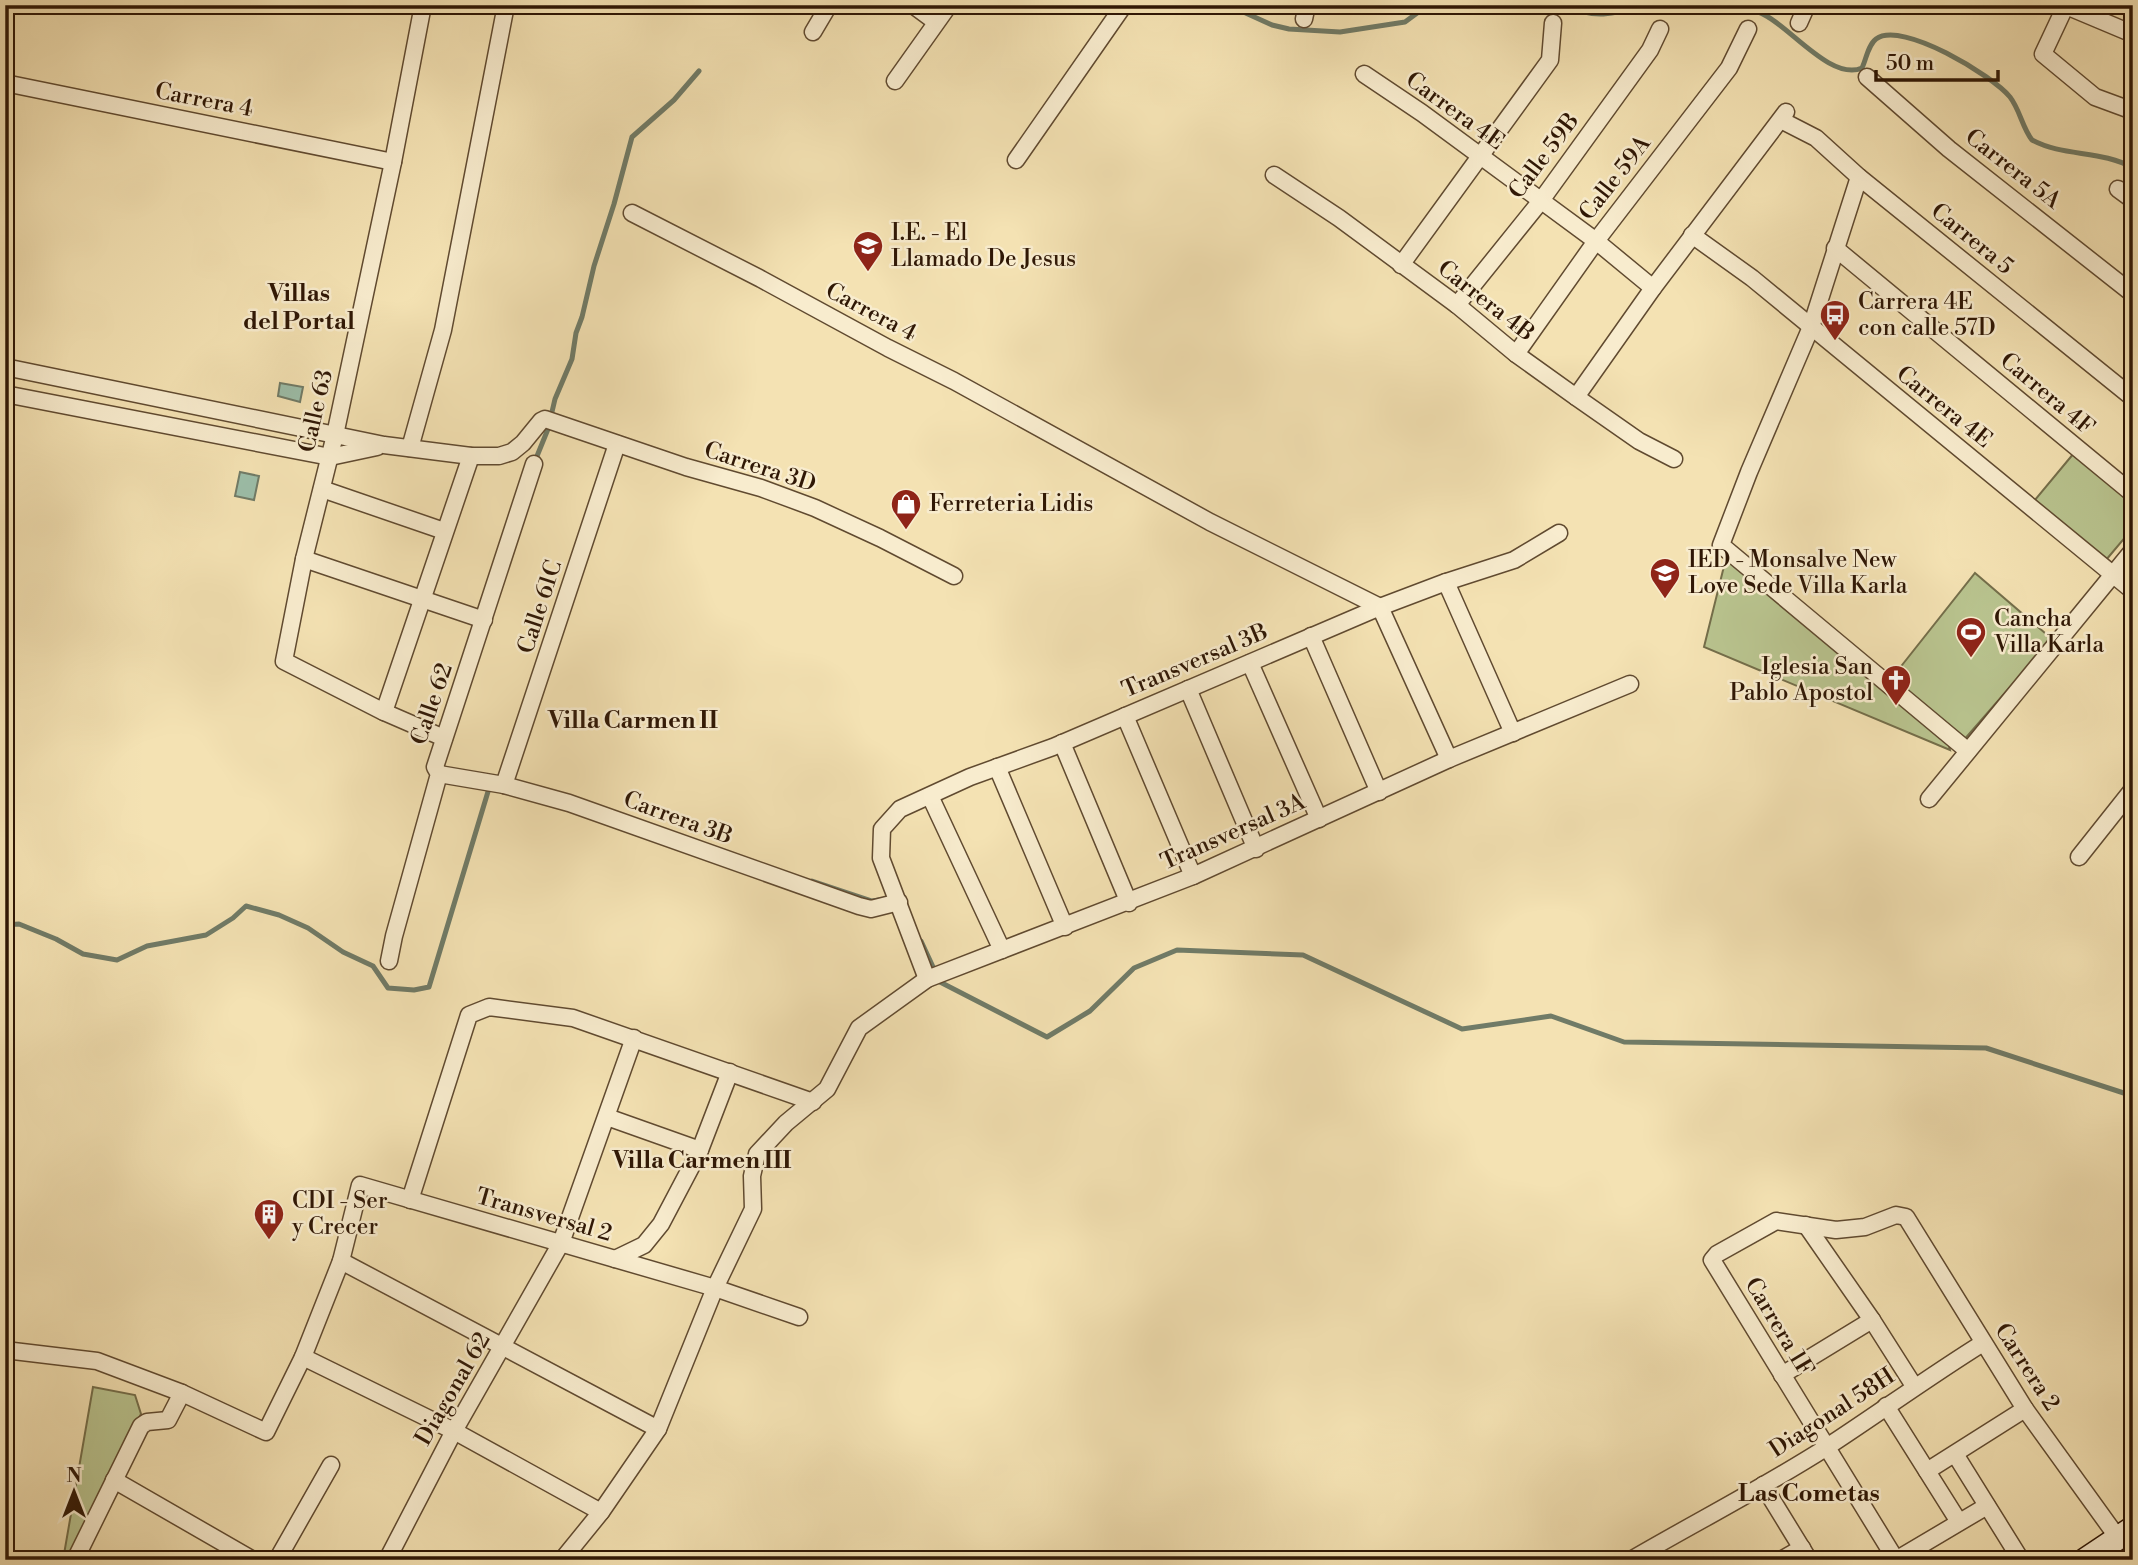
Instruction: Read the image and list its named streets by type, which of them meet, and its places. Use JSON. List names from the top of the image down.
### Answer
{
  "streets": {
    "street": [
      "Carrera 4",
      "Carrera 4E",
      "Calle 59B",
      "Carrera 5A",
      "Calle 59A",
      "Carrera 5",
      "Carrera 4B",
      "Carrera 4F",
      "Calle 63",
      "Carrera 3D",
      "Calle 61C",
      "Transversal 3B",
      "Calle 62",
      "Carrera 3B",
      "Transversal 3A",
      "Transversal 2",
      "Carrera 1F",
      "Carrera 2",
      "Diagonal 62",
      "Diagonal 58H"
    ]
  },
  "crossings": [
    ["Carrera 4", "Calle 63"],
    ["Carrera 4", "Transversal 3B"],
    ["Carrera 4E", "Calle 59B"],
    ["Carrera 4E", "Calle 59A"],
    ["Carrera 4E", "Carrera 5"],
    ["Calle 59B", "Carrera 4B"],
    ["Calle 59A", "Carrera 4B"],
    ["Carrera 3D", "Calle 61C"],
    ["Calle 61C", "Carrera 3B"],
    ["Transversal 3B", "Carrera 3B"],
    ["Calle 62", "Carrera 3B"],
    ["Transversal 2", "Diagonal 62"],
    ["Carrera 1F", "Carrera 2"],
    ["Carrera 1F", "Diagonal 58H"],
    ["Carrera 2", "Diagonal 58H"]
  ],
  "districts": [
    "Villas del Portal",
    "Villa Carmen II",
    "Villa Carmen III",
    "Las Cometas"
  ],
  "places": {
    "school or university": ["I.E. - El Llamado De Jesus", "IED - Monsalve New Love Sede Villa Karla"],
    "bus stop": ["Carrera 4E con calle 57D"],
    "shop": ["Ferreteria Lidis"],
    "sports": ["Cancha Villa Karla"],
    "church": ["Iglesia San Pablo Apostol"],
    "building": ["CDI - Ser y Crecer"]
  },
  "scale_bar": "50 m",
  "north": "top"
}
